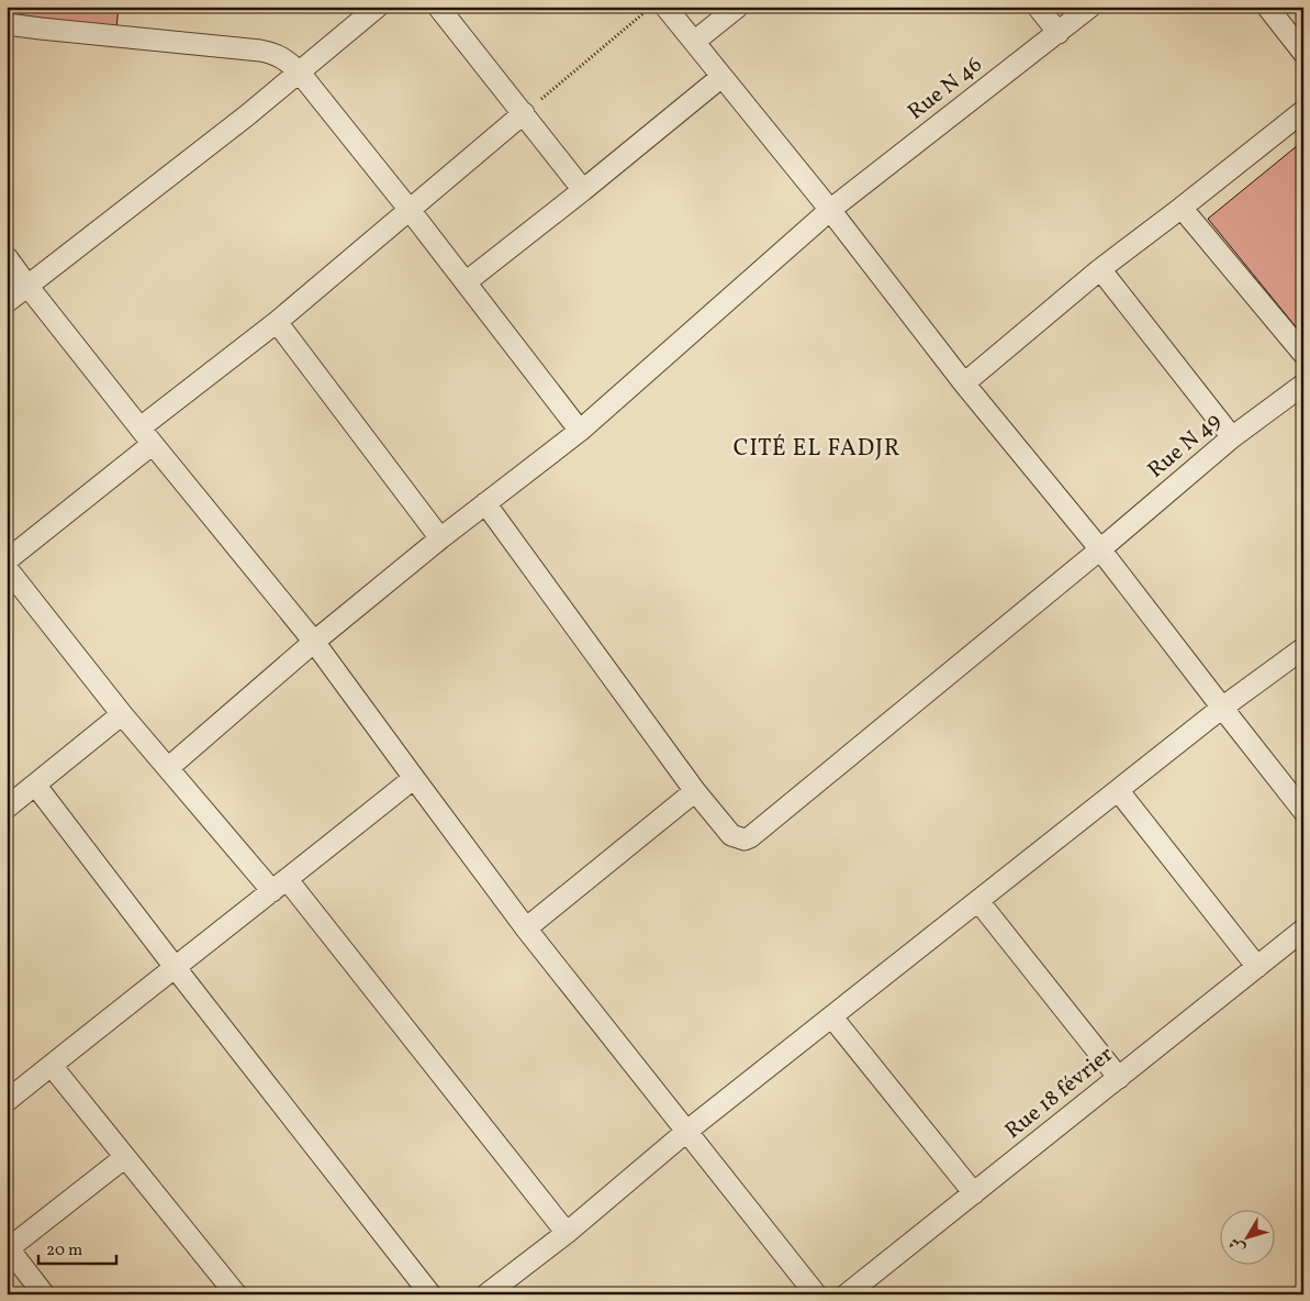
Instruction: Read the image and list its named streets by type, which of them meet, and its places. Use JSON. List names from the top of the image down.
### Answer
{
  "streets": {
    "street": ["Rue N 46", "Rue N 49", "Rue 18 février"]
  },
  "crossings": [
    ["Rue N 46", "Rue N 49"]
  ],
  "districts": ["CITÉ EL FADJR"],
  "scale_bar": "20 m",
  "north": "bottom left"
}
